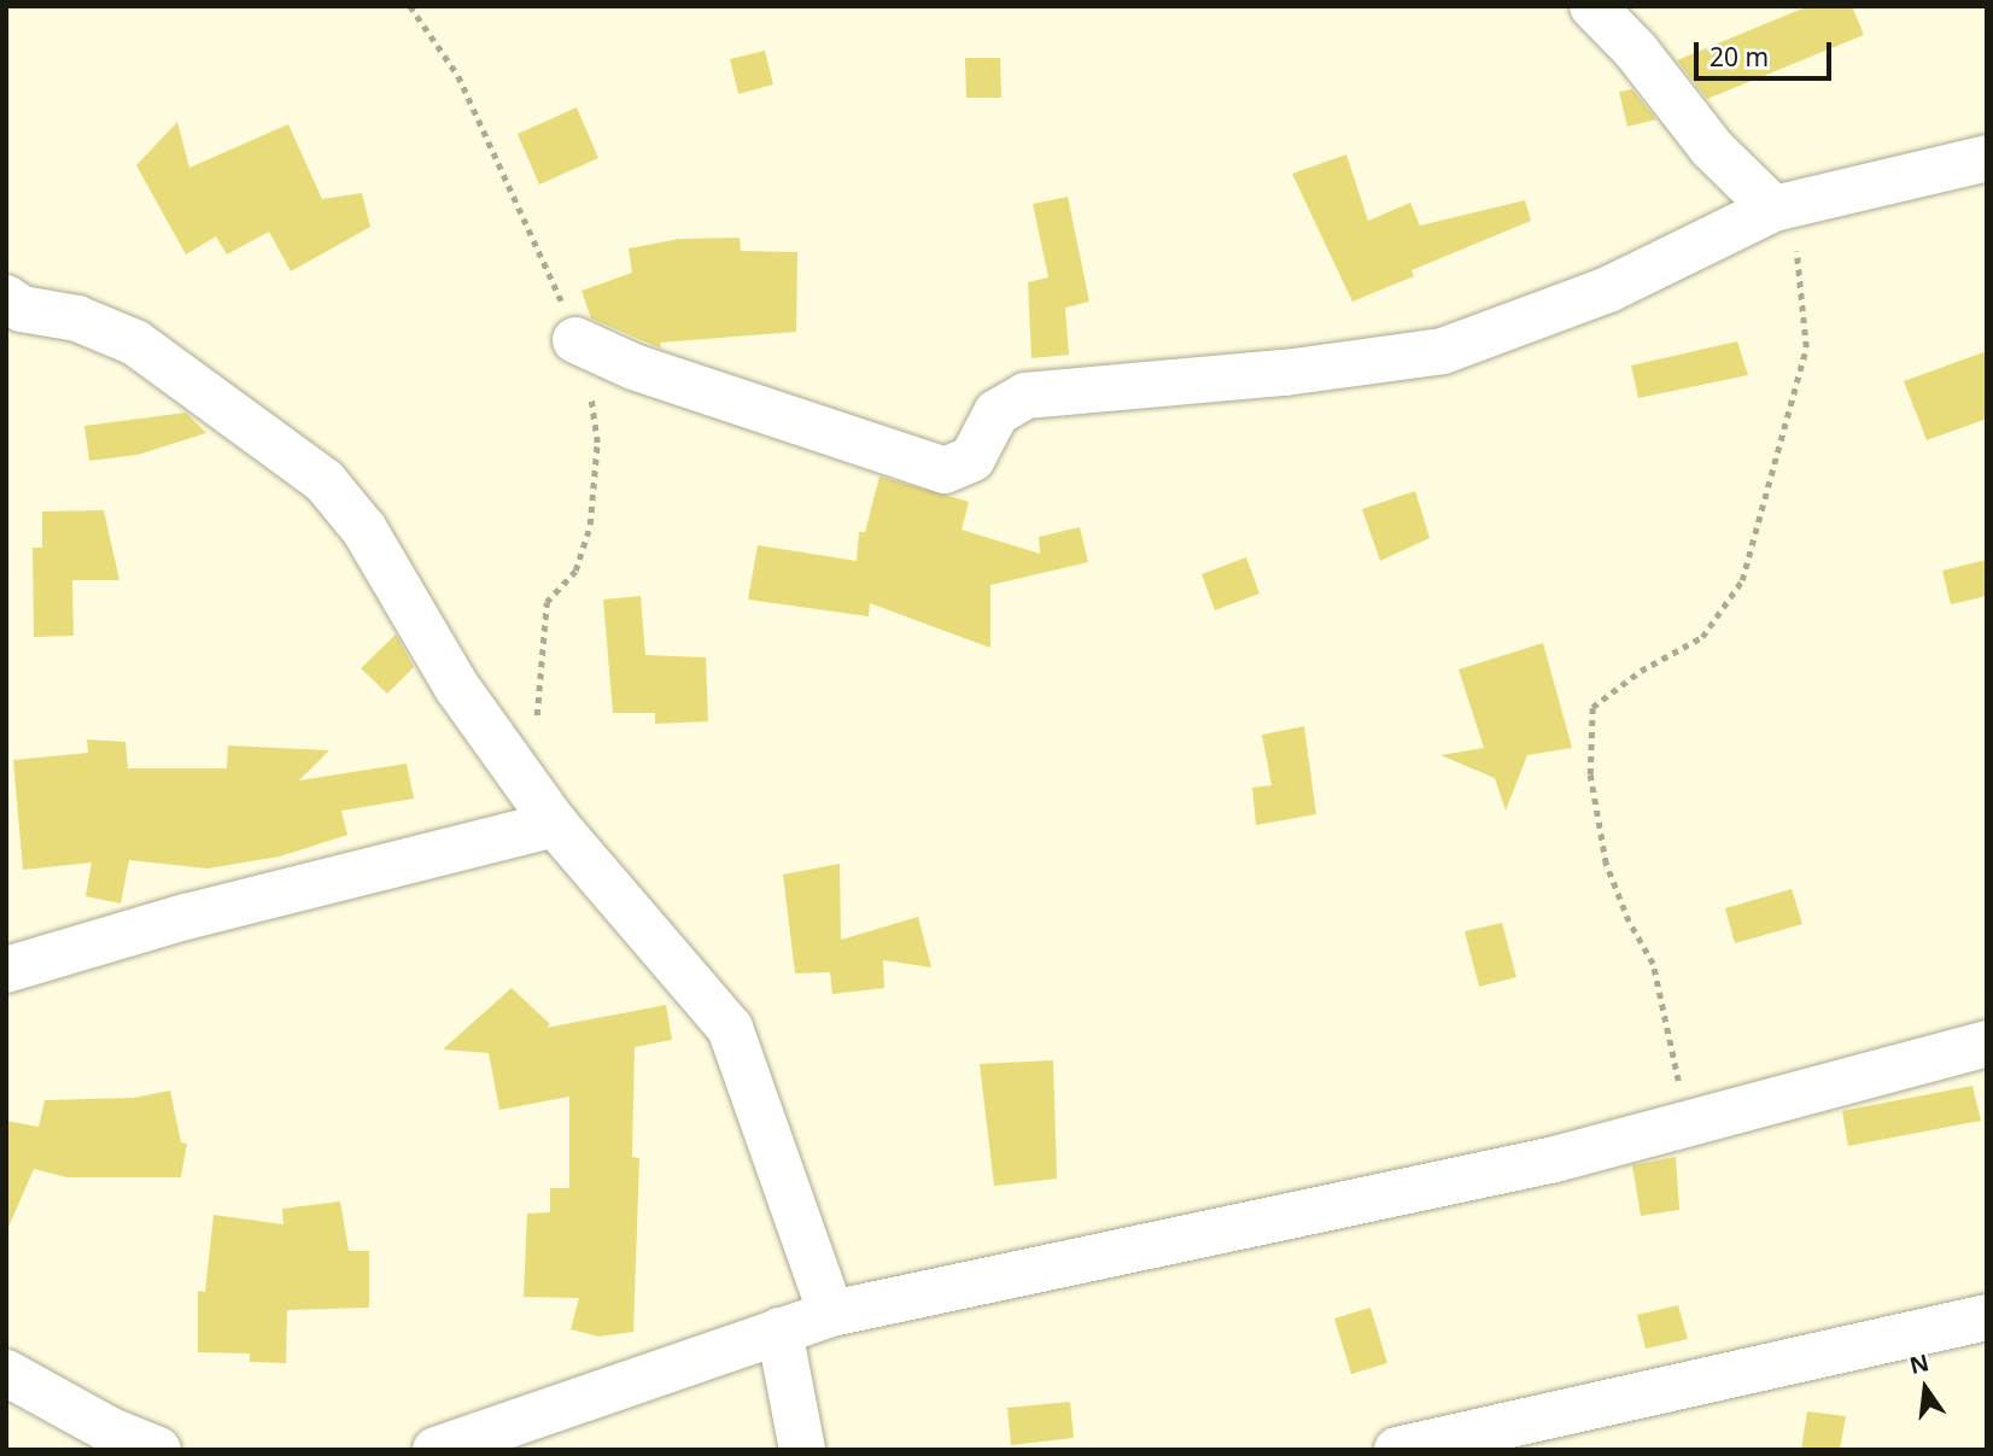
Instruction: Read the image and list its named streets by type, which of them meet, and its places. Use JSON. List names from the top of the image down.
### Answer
{
  "scale_bar": "20 m",
  "north": "top"
}
